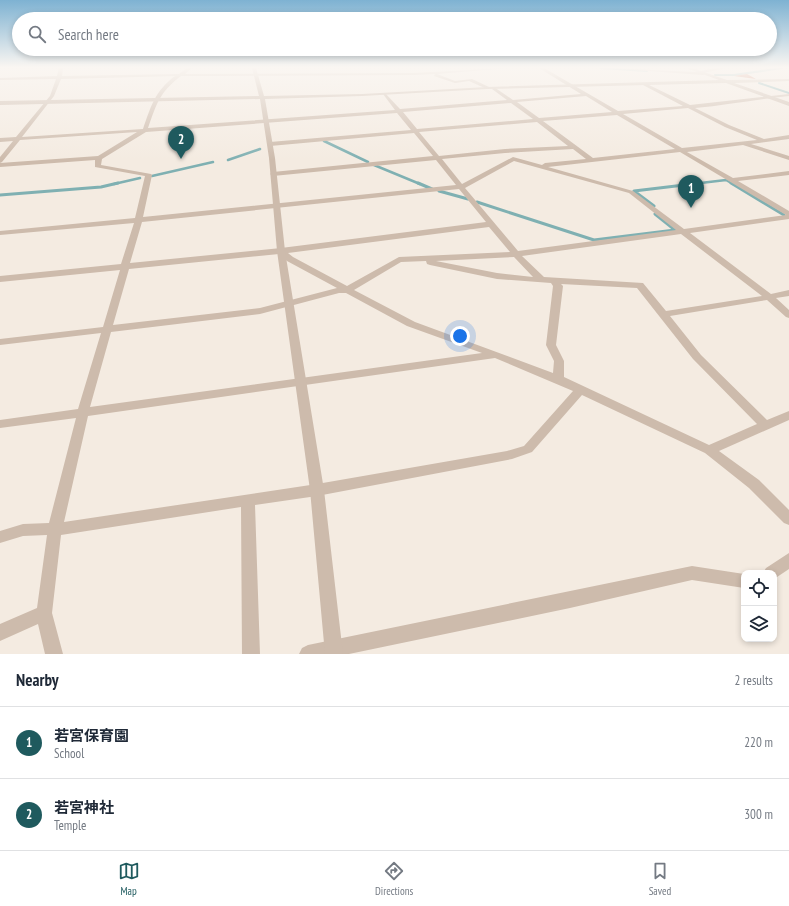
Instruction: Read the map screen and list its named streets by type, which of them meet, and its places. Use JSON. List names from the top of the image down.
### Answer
{
  "page": {
    "search": "Search here",
    "pins": ["2", "1"],
    "heading": ["Nearby", "2 results"],
    "list": [
      {
        "mark": "1",
        "name": "若宮保育園",
        "note": "School",
        "value": "220 m"
      },
      {
        "mark": "2",
        "name": "若宮神社",
        "note": "Temple",
        "value": "300 m"
      }
    ],
    "nav": ["Map", "Directions", "Saved"]
  }
}
